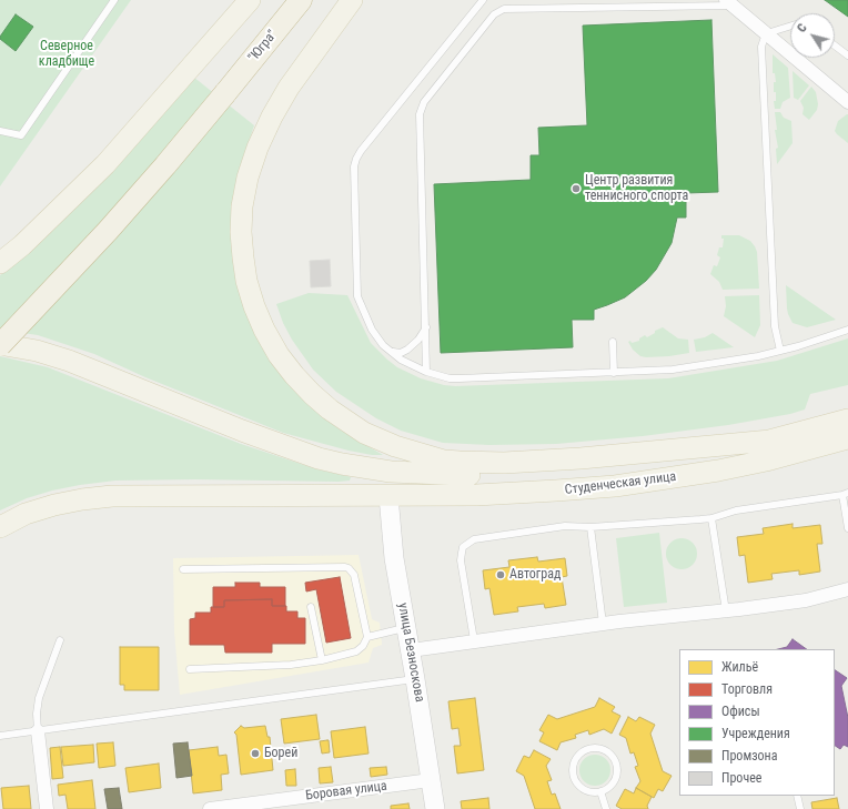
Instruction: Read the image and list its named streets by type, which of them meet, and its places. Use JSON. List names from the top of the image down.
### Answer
{
  "streets": {
    "highway": ["\"Югра\""],
    "main road": ["Студенческая улица", "улица Безноскова"],
    "street": ["Боровая улица"]
  },
  "crossings": [
    ["\"Югра\"", "Студенческая улица"],
    ["Студенческая улица", "улица Безноскова"],
    ["улица Безноскова", "Боровая улица"]
  ],
  "parks": ["Северное кладбище"],
  "places": ["Центр развития теннисного спорта", "Автоград", "Борей"],
  "legend": [
    "Жильё",
    "Торговля",
    "Офисы",
    "Учреждения",
    "Промзона",
    "Прочее"
  ],
  "north": "top left"
}
